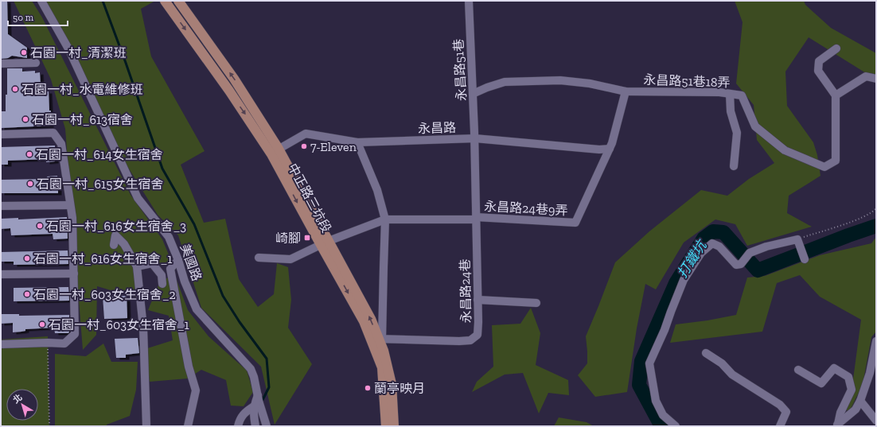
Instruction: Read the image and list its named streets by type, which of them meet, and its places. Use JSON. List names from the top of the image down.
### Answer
{
  "streets": {
    "main road": ["中正路三坑段"],
    "street": [
      "永昌路51巷",
      "永昌路51巷18弄",
      "永昌路",
      "永昌路24巷9弄",
      "美國路",
      "永昌路24巷"
    ]
  },
  "crossings": [
    ["永昌路51巷", "永昌路51巷18弄"],
    ["永昌路51巷", "永昌路"],
    ["永昌路51巷", "永昌路24巷"],
    ["永昌路", "中正路三坑段"],
    ["永昌路", "永昌路24巷9弄"],
    ["永昌路", "永昌路24巷"],
    ["中正路三坑段", "永昌路24巷"],
    ["永昌路24巷9弄", "永昌路24巷"]
  ],
  "water": ["打鐵坑"],
  "places": {
    "other": [
      "石園一村_清潔班",
      "石園一村_水電維修班",
      "石園一村_613宿舍",
      "7-Eleven",
      "石園一村_614女生宿舍",
      "石園一村_615女生宿舍",
      "石園一村_616女生宿舍_3",
      "石園一村_616女生宿舍_1",
      "石園一村_603女生宿舍_2",
      "石園一村_603女生宿舍_1",
      "蘭亭映月"
    ],
    "transit": ["崎腳"]
  },
  "scale_bar": "50 m",
  "north": "top left"
}
